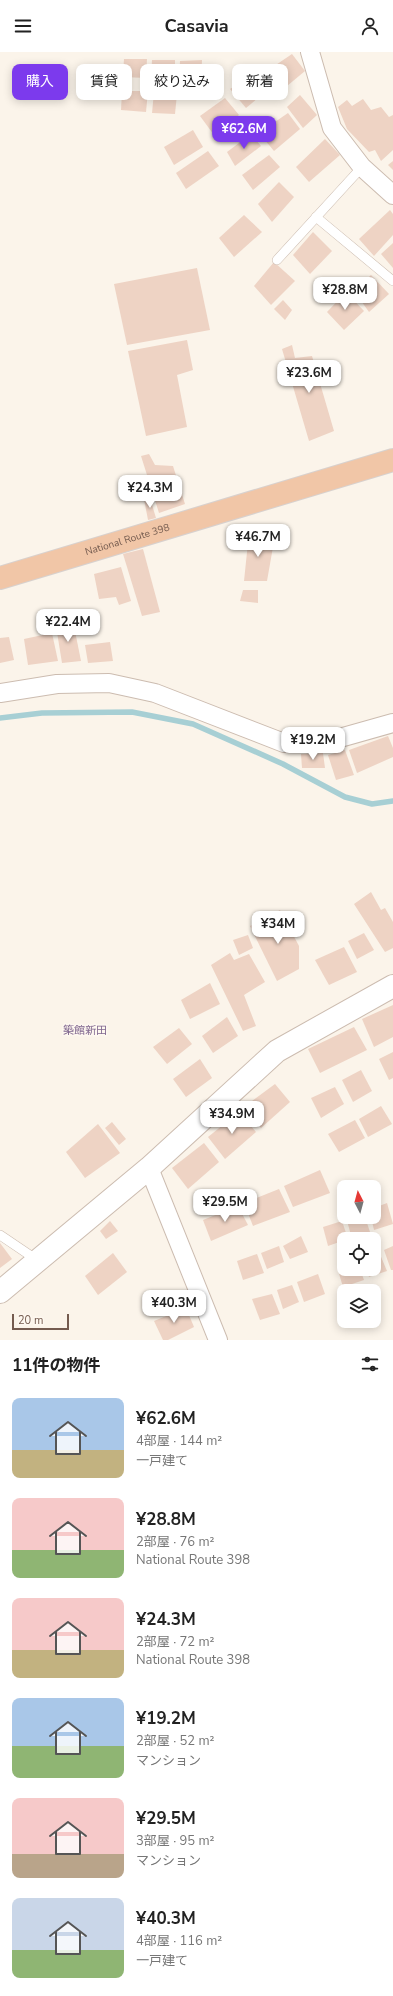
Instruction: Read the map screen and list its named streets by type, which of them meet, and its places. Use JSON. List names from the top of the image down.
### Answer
{
  "streets": {
    "highway": ["National Route 398"]
  },
  "districts": ["築館新田"],
  "scale_bar": "20 m",
  "north": "top",
  "page": {
    "header": "Casavia",
    "chip": [
      "購入",
      "賃貸",
      "絞り込み",
      "新着"
    ],
    "price": [
      "¥62.6M",
      "¥28.8M",
      "¥23.6M",
      "¥24.3M",
      "¥46.7M",
      "¥22.4M",
      "¥19.2M",
      "¥34M",
      "¥34.9M",
      "¥29.5M",
      "¥40.3M"
    ],
    "scale": "20 m",
    "heading": "11件の物件",
    "list": [
      {
        "name": "¥62.6M",
        "note": "4部屋 · 144 m² · 一戸建て"
      },
      {
        "name": "¥28.8M",
        "note": "2部屋 · 76 m² · National Route 398"
      },
      {
        "name": "¥24.3M",
        "note": "2部屋 · 72 m² · National Route 398"
      },
      {
        "name": "¥19.2M",
        "note": "2部屋 · 52 m² · マンション"
      },
      {
        "name": "¥29.5M",
        "note": "3部屋 · 95 m² · マンション"
      },
      {
        "name": "¥40.3M",
        "note": "4部屋 · 116 m² · 一戸建て"
      }
    ]
  }
}
